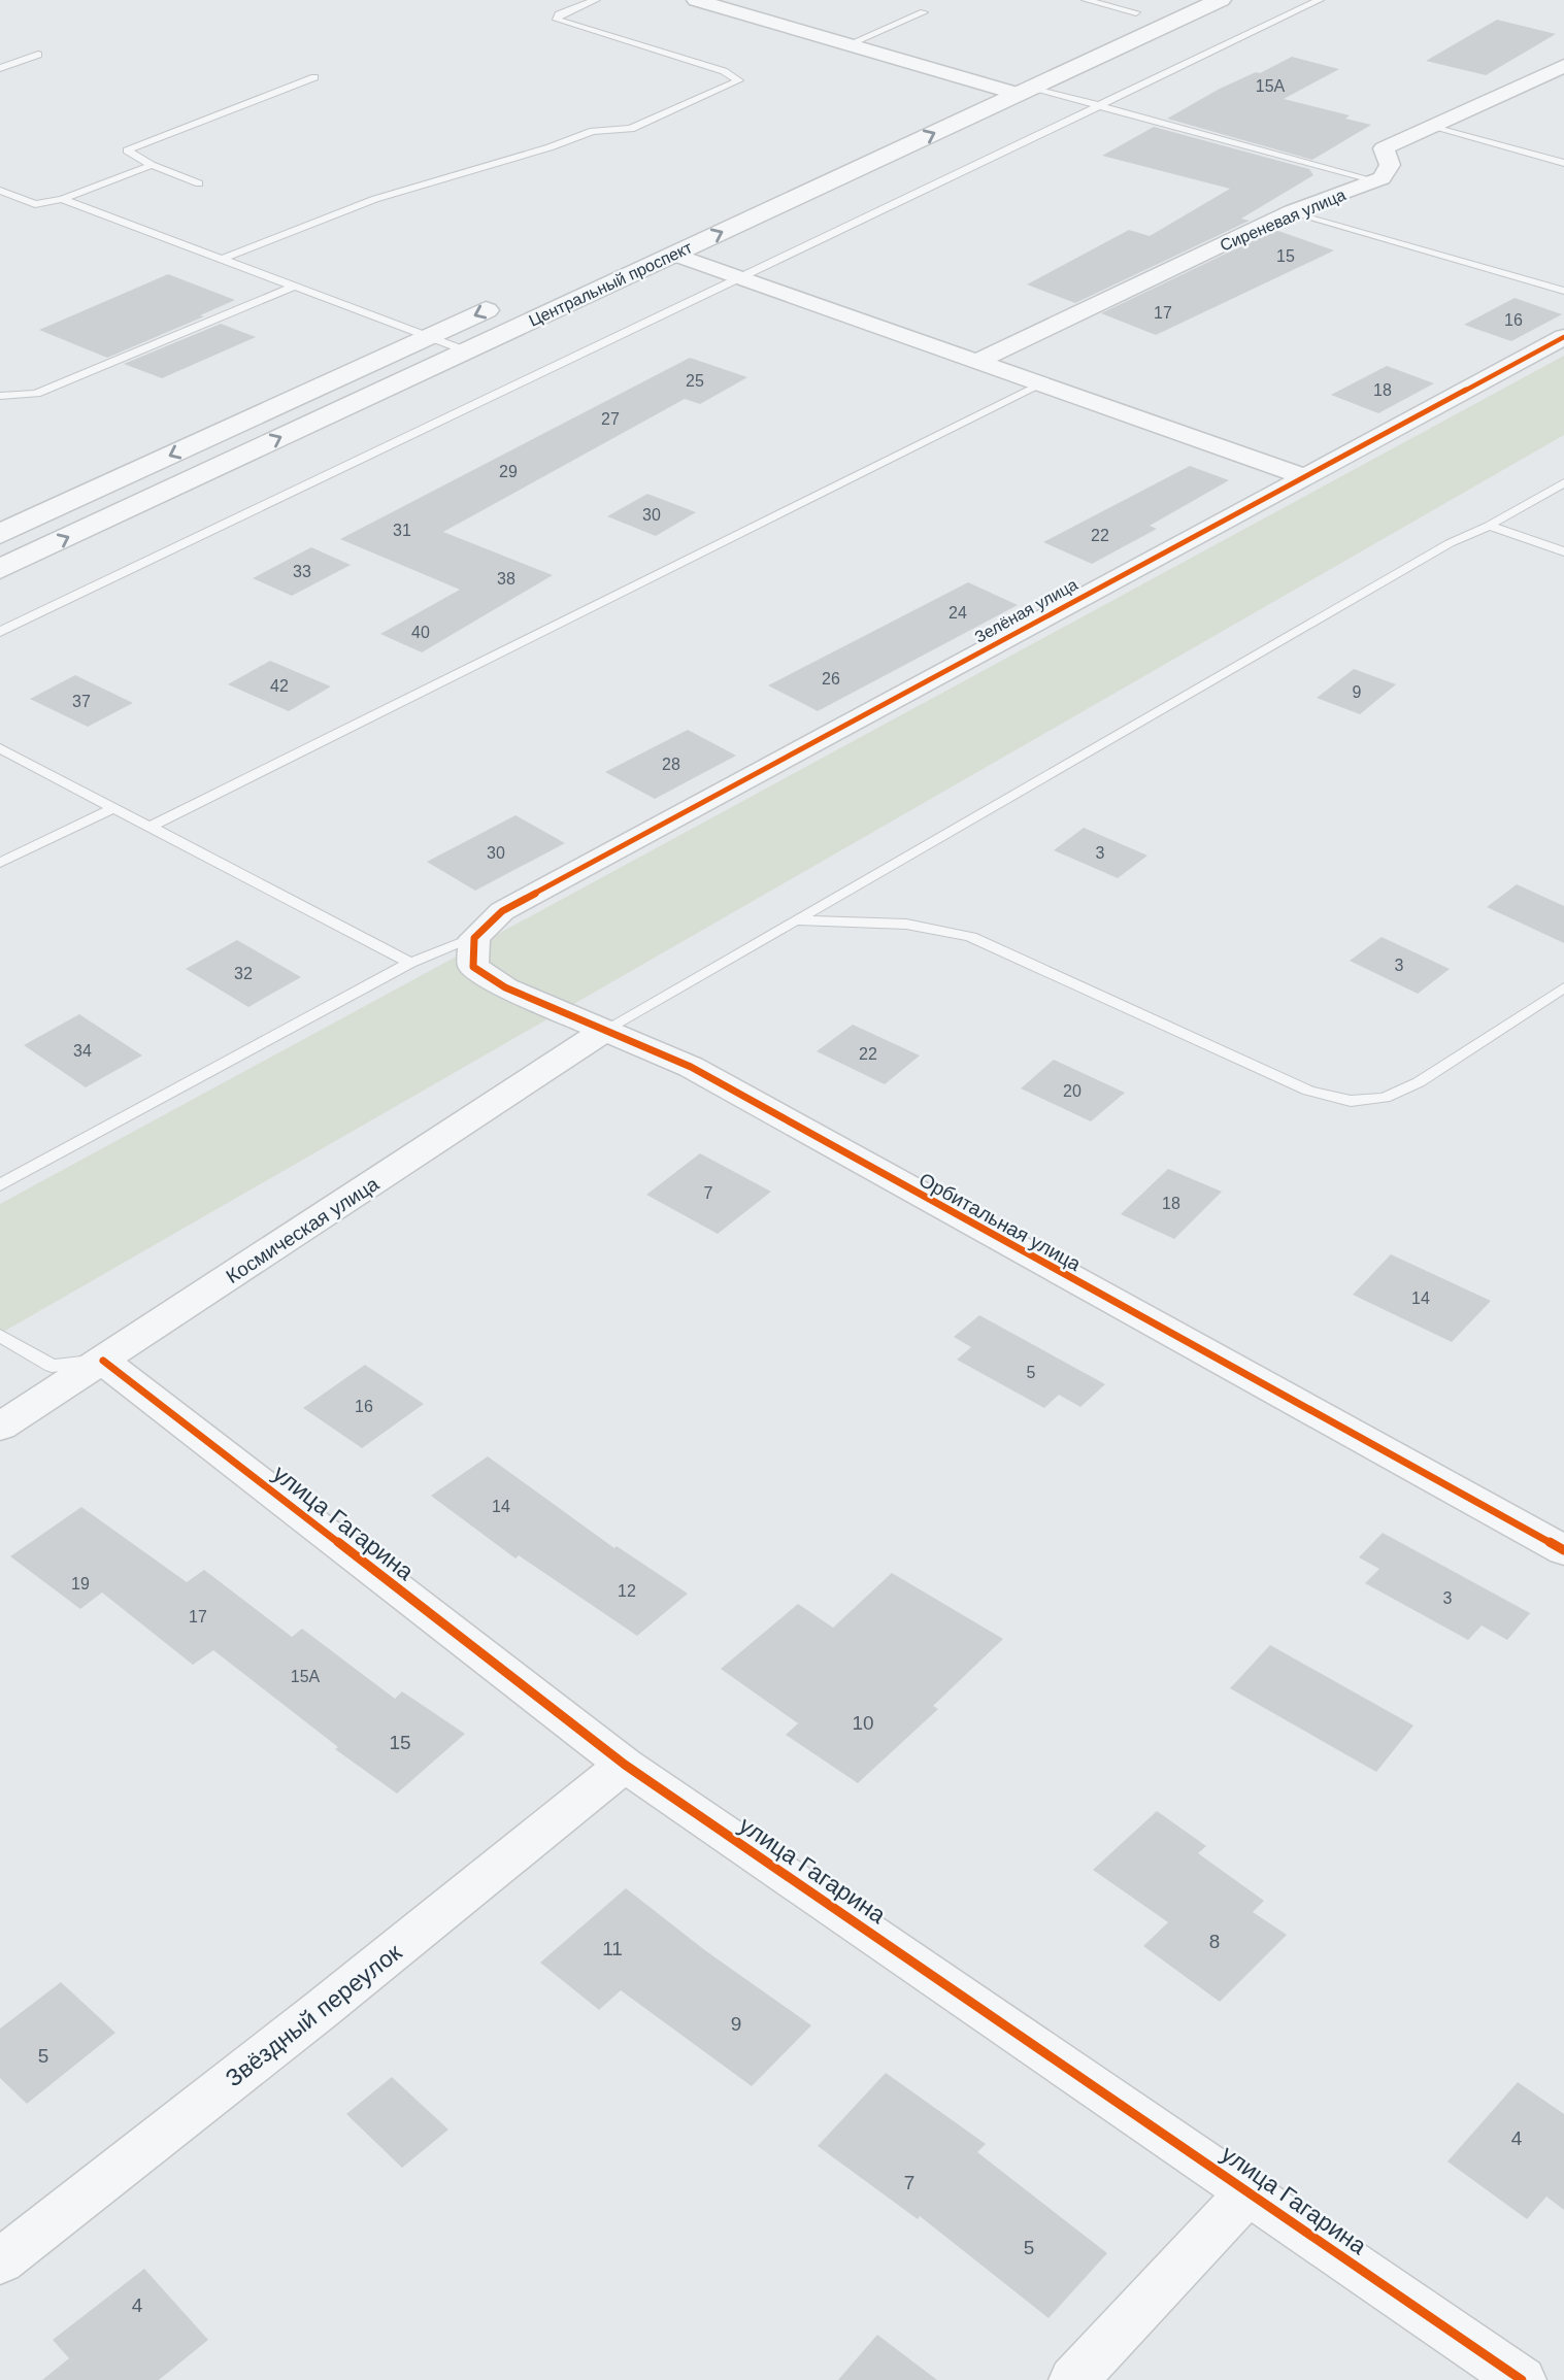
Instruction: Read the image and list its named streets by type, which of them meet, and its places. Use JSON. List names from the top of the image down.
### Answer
{
  "streets": {
    "street": [
      "Сиреневая улица",
      "Центральный проспект",
      "Зелёная улица",
      "Орбитальная улица",
      "Космическая улица",
      "улица Гагарина",
      "Звёздный переулок"
    ]
  },
  "crossings": [
    ["Зелёная улица", "Орбитальная улица"],
    ["Орбитальная улица", "Космическая улица"],
    ["Космическая улица", "улица Гагарина"],
    ["улица Гагарина", "Звёздный переулок"]
  ],
  "house_numbers": [
    "15А",
    "15",
    "17",
    "16",
    "25",
    "18",
    "27",
    "29",
    "30",
    "31",
    "22",
    "33",
    "38",
    "24",
    "40",
    "26",
    "42",
    "9",
    "37",
    "28",
    "30",
    "3",
    "3",
    "32",
    "34",
    "22",
    "20",
    "7",
    "18",
    "14",
    "5",
    "16",
    "14",
    "19",
    "12",
    "3",
    "17",
    "15А",
    "10",
    "15",
    "8",
    "11",
    "9",
    "5",
    "4",
    "7",
    "5",
    "4"
  ]
}
